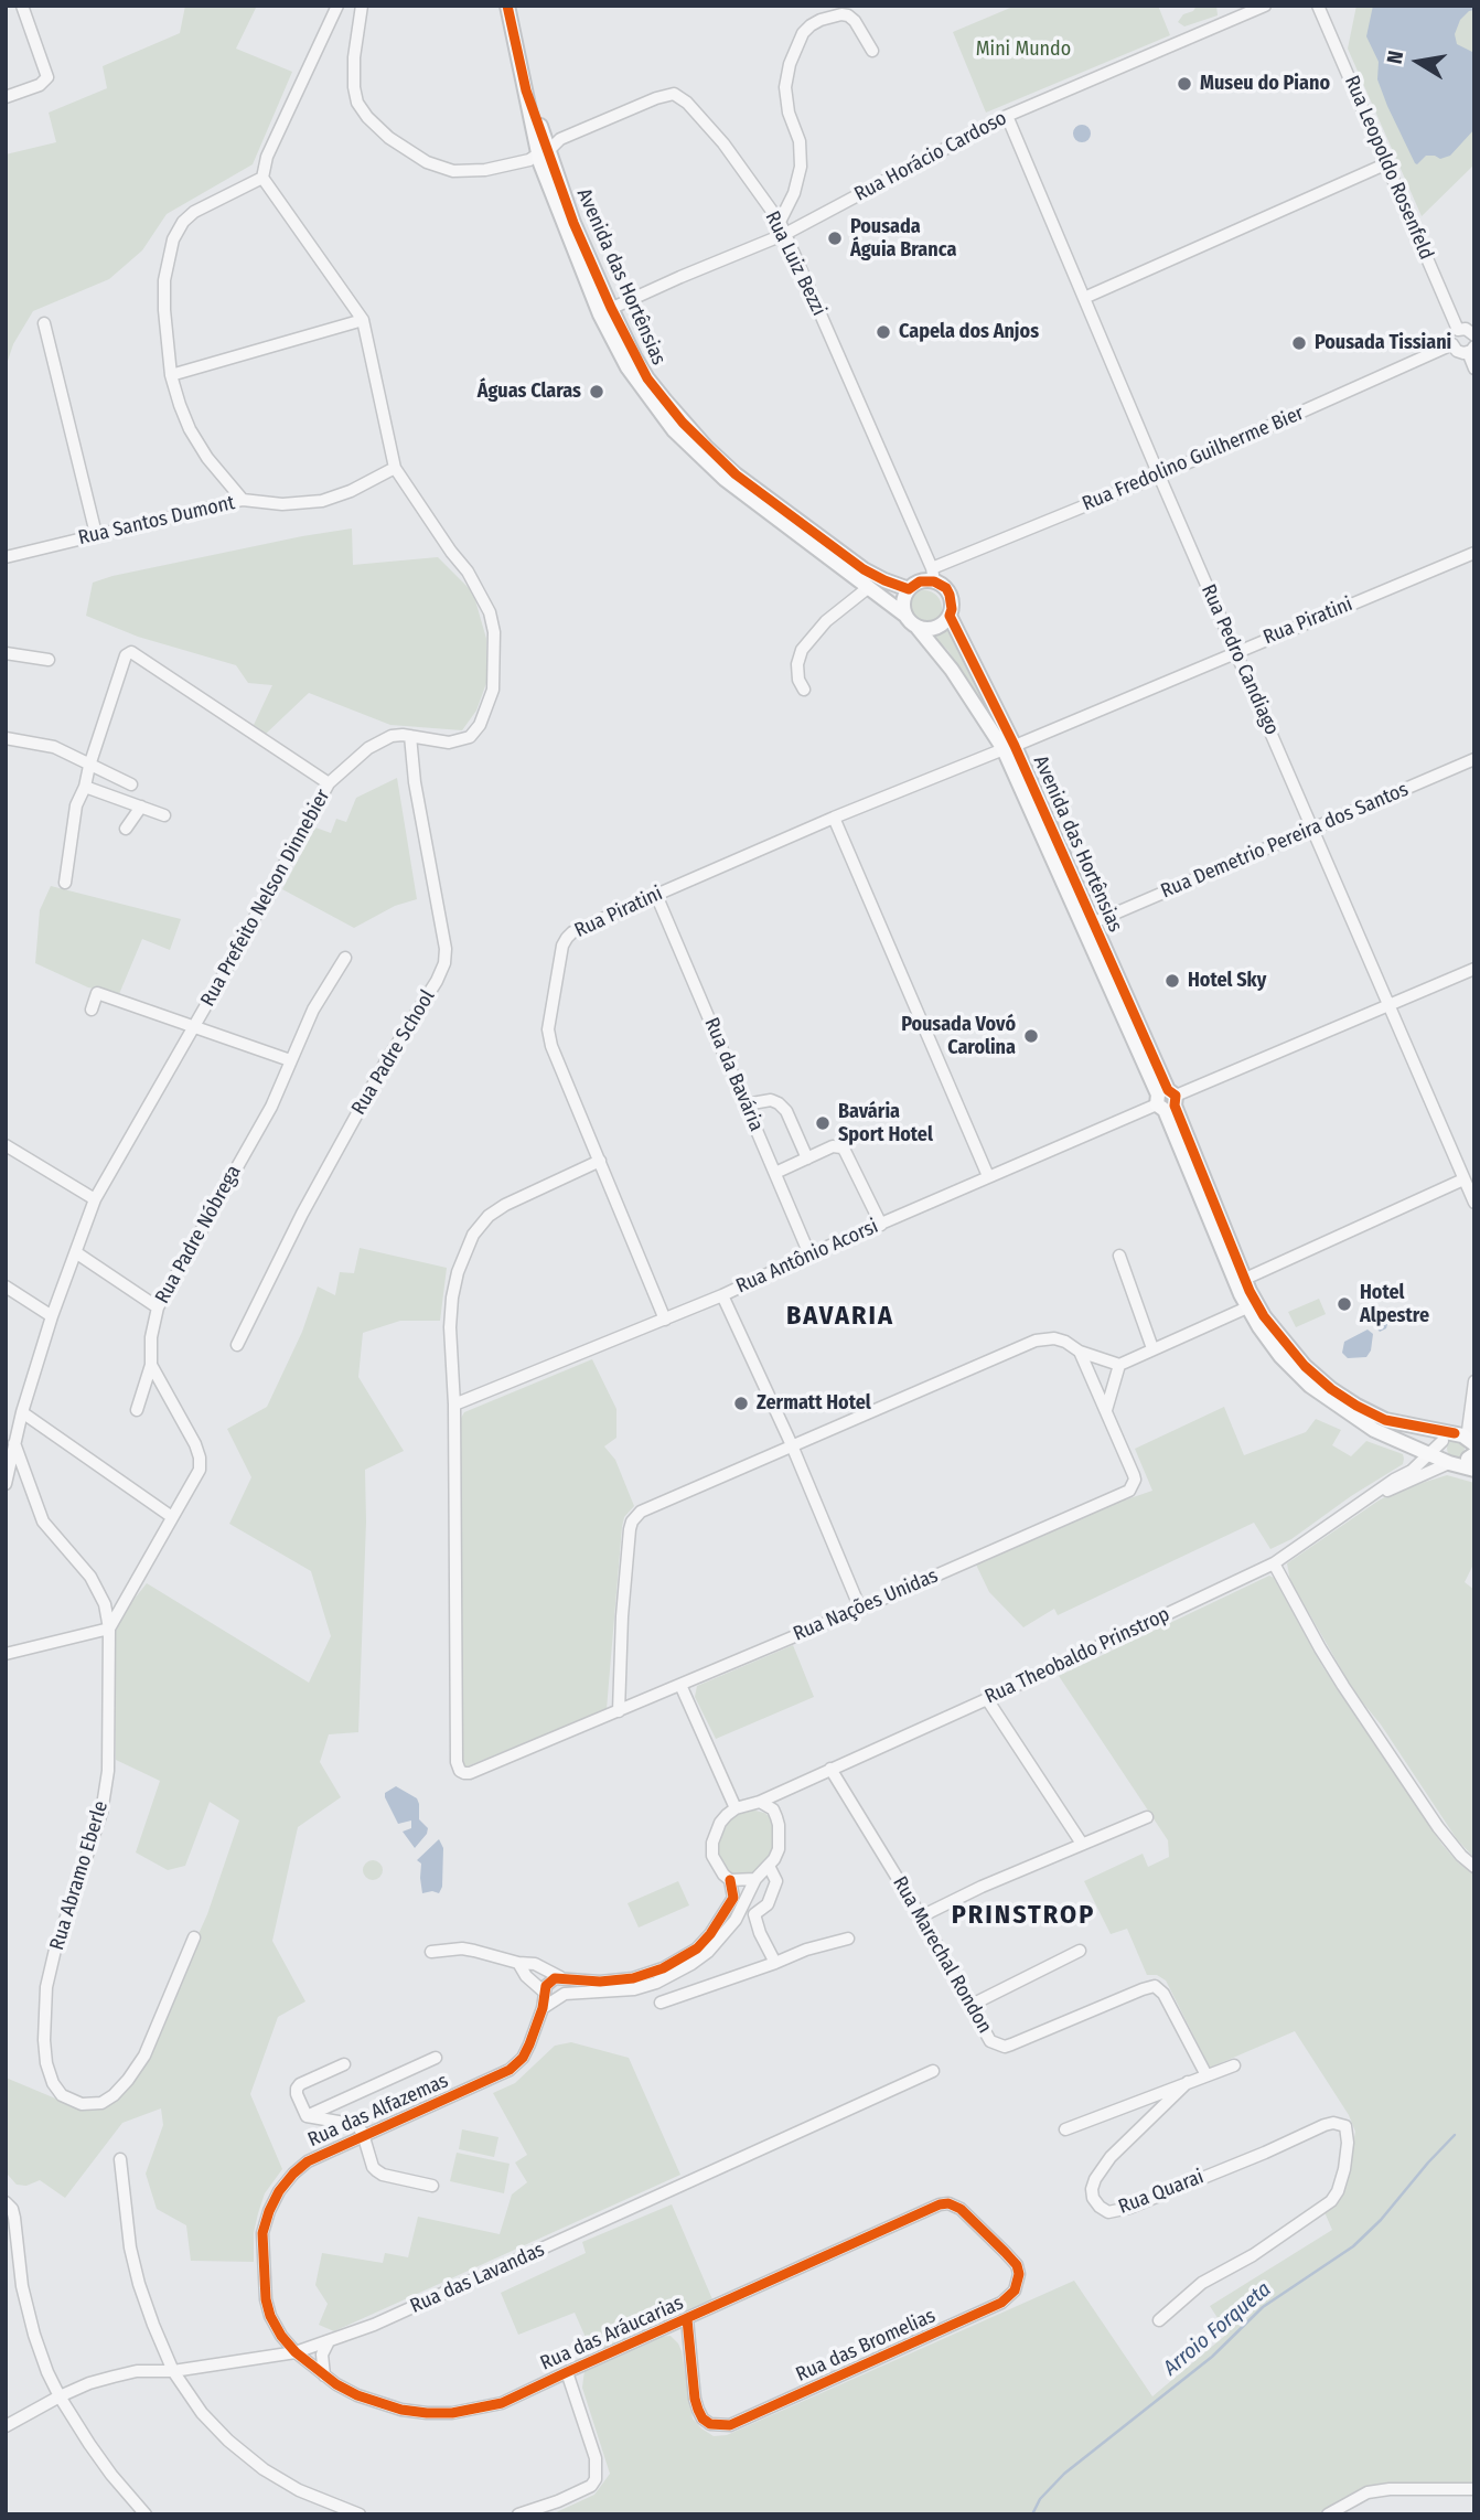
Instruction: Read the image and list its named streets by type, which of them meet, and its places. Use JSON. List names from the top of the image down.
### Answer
{
  "streets": {
    "main road": ["Avenida das Hortênsias"],
    "street": [
      "Rua Horácio Cardoso",
      "Rua Leopoldo Rosenfeld",
      "Rua Luiz Bezzi",
      "Rua Fredolino Guilherme Bier",
      "Rua Santos Dumont",
      "Rua Piratini",
      "Rua Pedro Candiago",
      "Rua Demetrio Pereira dos Santos",
      "Rua Prefeito Nelson Dinnebier",
      "Rua Padre School",
      "Rua da Bavária",
      "Rua Padre Nóbrega",
      "Rua Antônio Acorsi",
      "Rua Nações Unidas",
      "Rua Theobaldo Prinstrop",
      "Rua Abramo Eberle",
      "Rua Marechal Rondon",
      "Rua das Alfazemas",
      "Rua Quarai",
      "Rua das Lavandas",
      "Rua das Aráucarias",
      "Rua das Bromelias"
    ]
  },
  "crossings": [
    ["Rua Horácio Cardoso", "Rua Luiz Bezzi"],
    ["Rua Horácio Cardoso", "Avenida das Hortênsias"],
    ["Rua Horácio Cardoso", "Rua Pedro Candiago"],
    ["Rua Luiz Bezzi", "Avenida das Hortênsias"],
    ["Rua Luiz Bezzi", "Rua Fredolino Guilherme Bier"],
    ["Avenida das Hortênsias", "Rua Fredolino Guilherme Bier"],
    ["Avenida das Hortênsias", "Rua Piratini"],
    ["Avenida das Hortênsias", "Rua Demetrio Pereira dos Santos"],
    ["Avenida das Hortênsias", "Rua Antônio Acorsi"],
    ["Avenida das Hortênsias", "Rua Theobaldo Prinstrop"],
    ["Rua Fredolino Guilherme Bier", "Rua Pedro Candiago"],
    ["Rua Santos Dumont", "Rua Prefeito Nelson Dinnebier"],
    ["Rua Piratini", "Rua Pedro Candiago"],
    ["Rua Piratini", "Rua da Bavária"],
    ["Rua Piratini", "Rua Antônio Acorsi"],
    ["Rua Pedro Candiago", "Rua Demetrio Pereira dos Santos"],
    ["Rua Pedro Candiago", "Rua Antônio Acorsi"],
    ["Rua Prefeito Nelson Dinnebier", "Rua Padre School"],
    ["Rua Prefeito Nelson Dinnebier", "Rua Abramo Eberle"],
    ["Rua da Bavária", "Rua Antônio Acorsi"],
    ["Rua Antônio Acorsi", "Rua Nações Unidas"],
    ["Rua Theobaldo Prinstrop", "Rua Marechal Rondon"],
    ["Rua das Alfazemas", "Rua das Lavandas"],
    ["Rua das Alfazemas", "Rua das Aráucarias"],
    ["Rua das Lavandas", "Rua das Aráucarias"],
    ["Rua das Aráucarias", "Rua das Bromelias"]
  ],
  "districts": ["BAVARIA", "PRINSTROP"],
  "water": ["Arroio Forqueta"],
  "parks": ["Mini Mundo"],
  "places": [
    "Museu do Piano",
    "Pousada Águia Branca",
    "Capela dos Anjos",
    "Pousada Tissiani",
    "Águas Claras",
    "Hotel Sky",
    "Pousada Vovó Carolina",
    "Bavária Sport Hotel",
    "Hotel Alpestre",
    "Zermatt Hotel"
  ],
  "north": "left"
}
